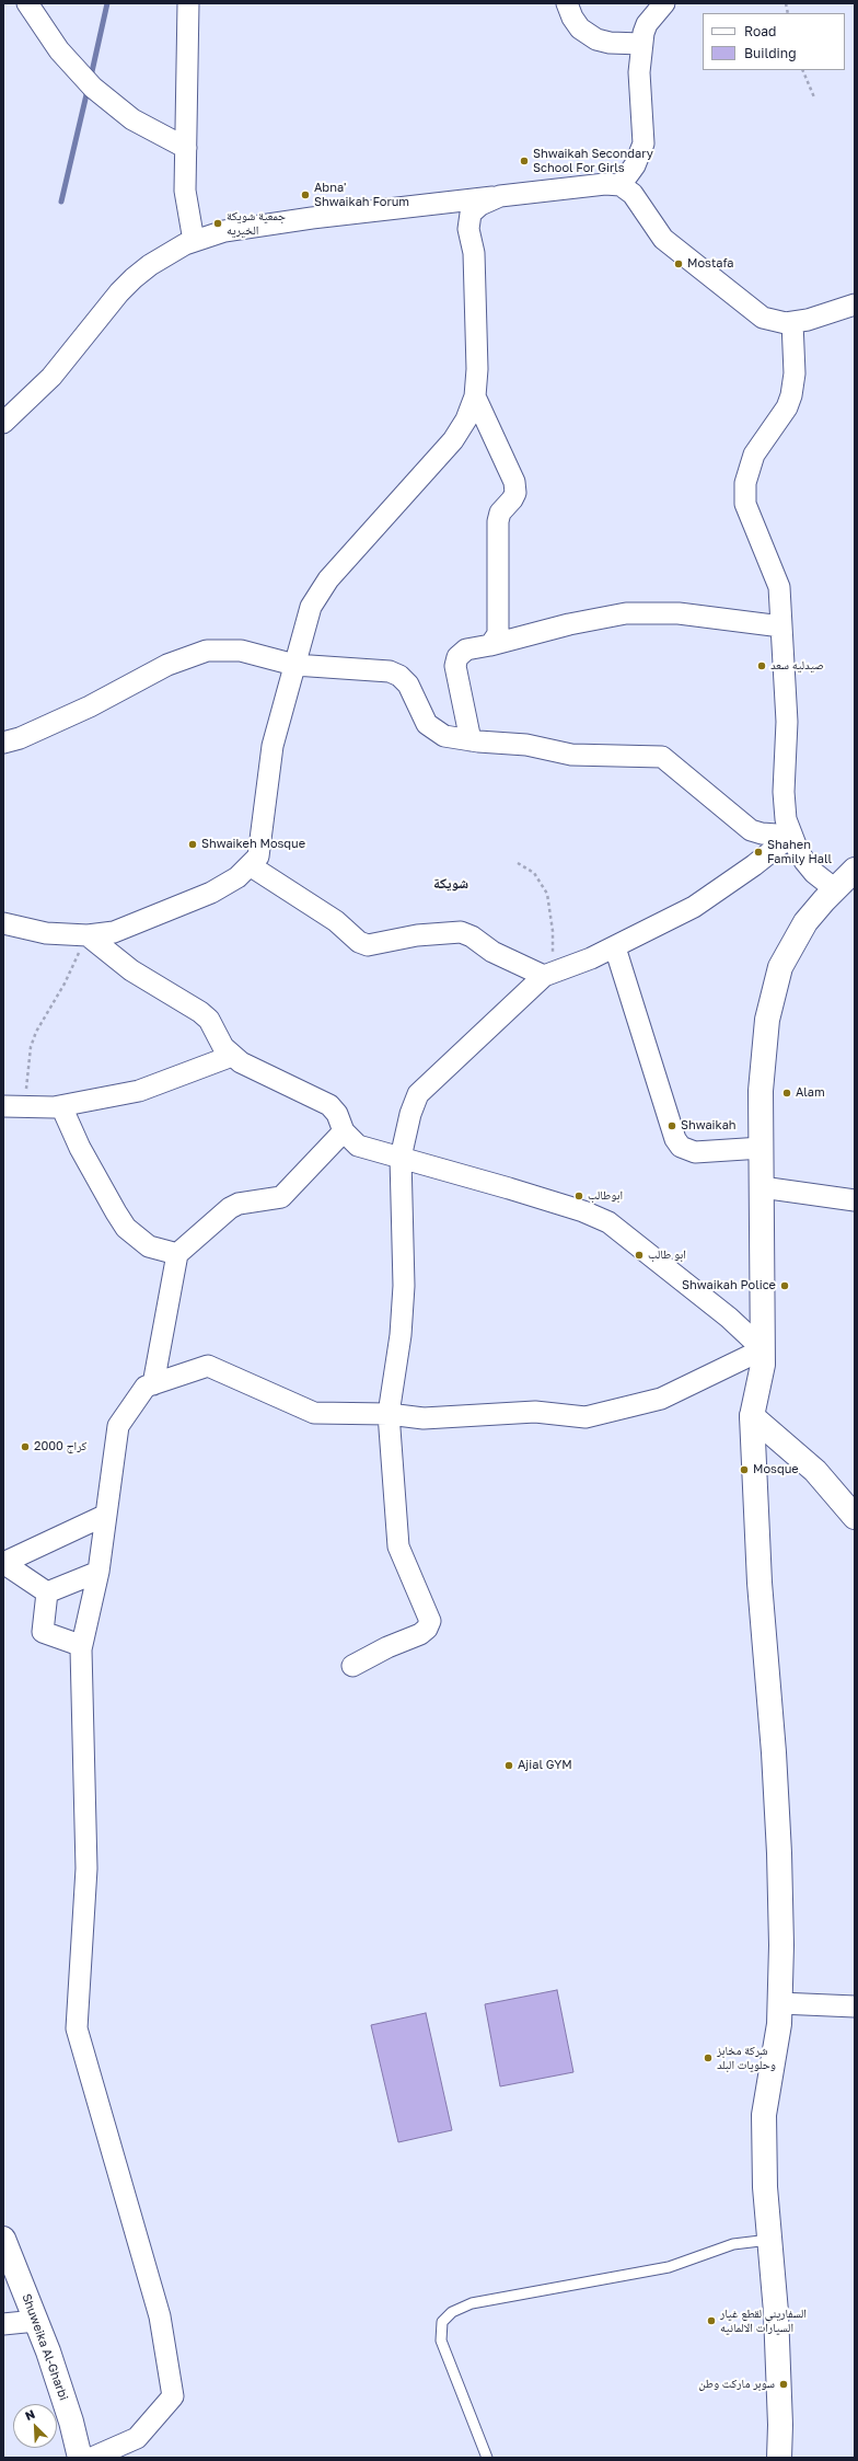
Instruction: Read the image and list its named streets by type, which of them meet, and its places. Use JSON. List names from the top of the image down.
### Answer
{
  "streets": {
    "main road": ["Shuweika Al-Gharbi"]
  },
  "districts": ["شويكة"],
  "places": [
    "Shwaikah Secondary School For Girls",
    "Abna' Shwaikah Forum",
    "جمعية شويكة الخيريه",
    "Mostafa",
    "صيدليه سعد",
    "Shwaikeh Mosque",
    "Shahen Family Hall",
    "Alam",
    "Shwaikah",
    "ابوطالب",
    "ابو طالب",
    "Shwaikah Police",
    "كراج 2000",
    "Mosque",
    "Ajial GYM",
    "شركة مخابز وحلويات البلد",
    "السفاريني لقطع غيار السيارات الالمانيه",
    "سوبر ماركت وطن"
  ],
  "legend": ["Road", "Building"],
  "north": "top left"
}
